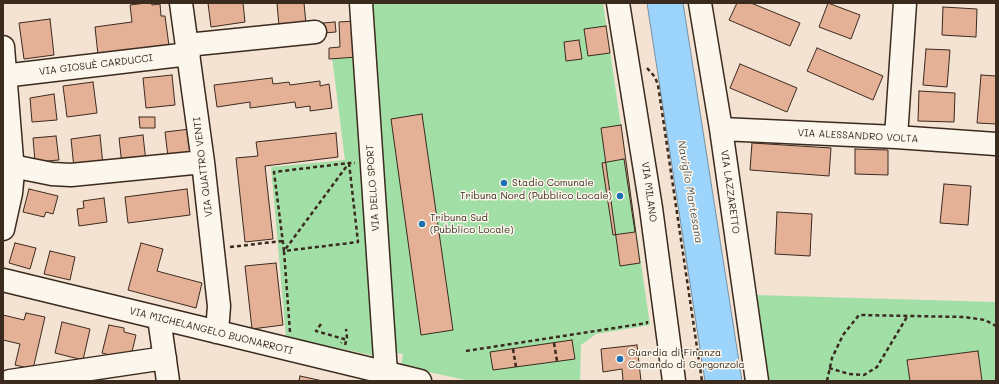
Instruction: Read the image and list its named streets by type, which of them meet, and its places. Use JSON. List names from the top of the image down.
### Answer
{
  "streets": {
    "street": [
      "VIA GIOSUÈ CARDUCCI",
      "VIA ALESSANDRO VOLTA",
      "VIA QUATTRO VENTI",
      "VIA DELLO SPORT",
      "VIA MILANO",
      "VIA LAZZARETTO",
      "VIA MICHELANGELO BUONARROTI"
    ]
  },
  "crossings": [
    ["VIA GIOSUÈ CARDUCCI", "VIA QUATTRO VENTI"],
    ["VIA ALESSANDRO VOLTA", "VIA LAZZARETTO"],
    ["VIA QUATTRO VENTI", "VIA MICHELANGELO BUONARROTI"],
    ["VIA DELLO SPORT", "VIA MICHELANGELO BUONARROTI"]
  ],
  "water": ["Naviglio Martesana"],
  "places": [
    "Stadio Comunale",
    "Tribuna Nord (Pubblico Locale)",
    "Tribuna Sud (Pubblico Locale)",
    "Guardia di Finanza Comando di Gorgonzola"
  ]
}
